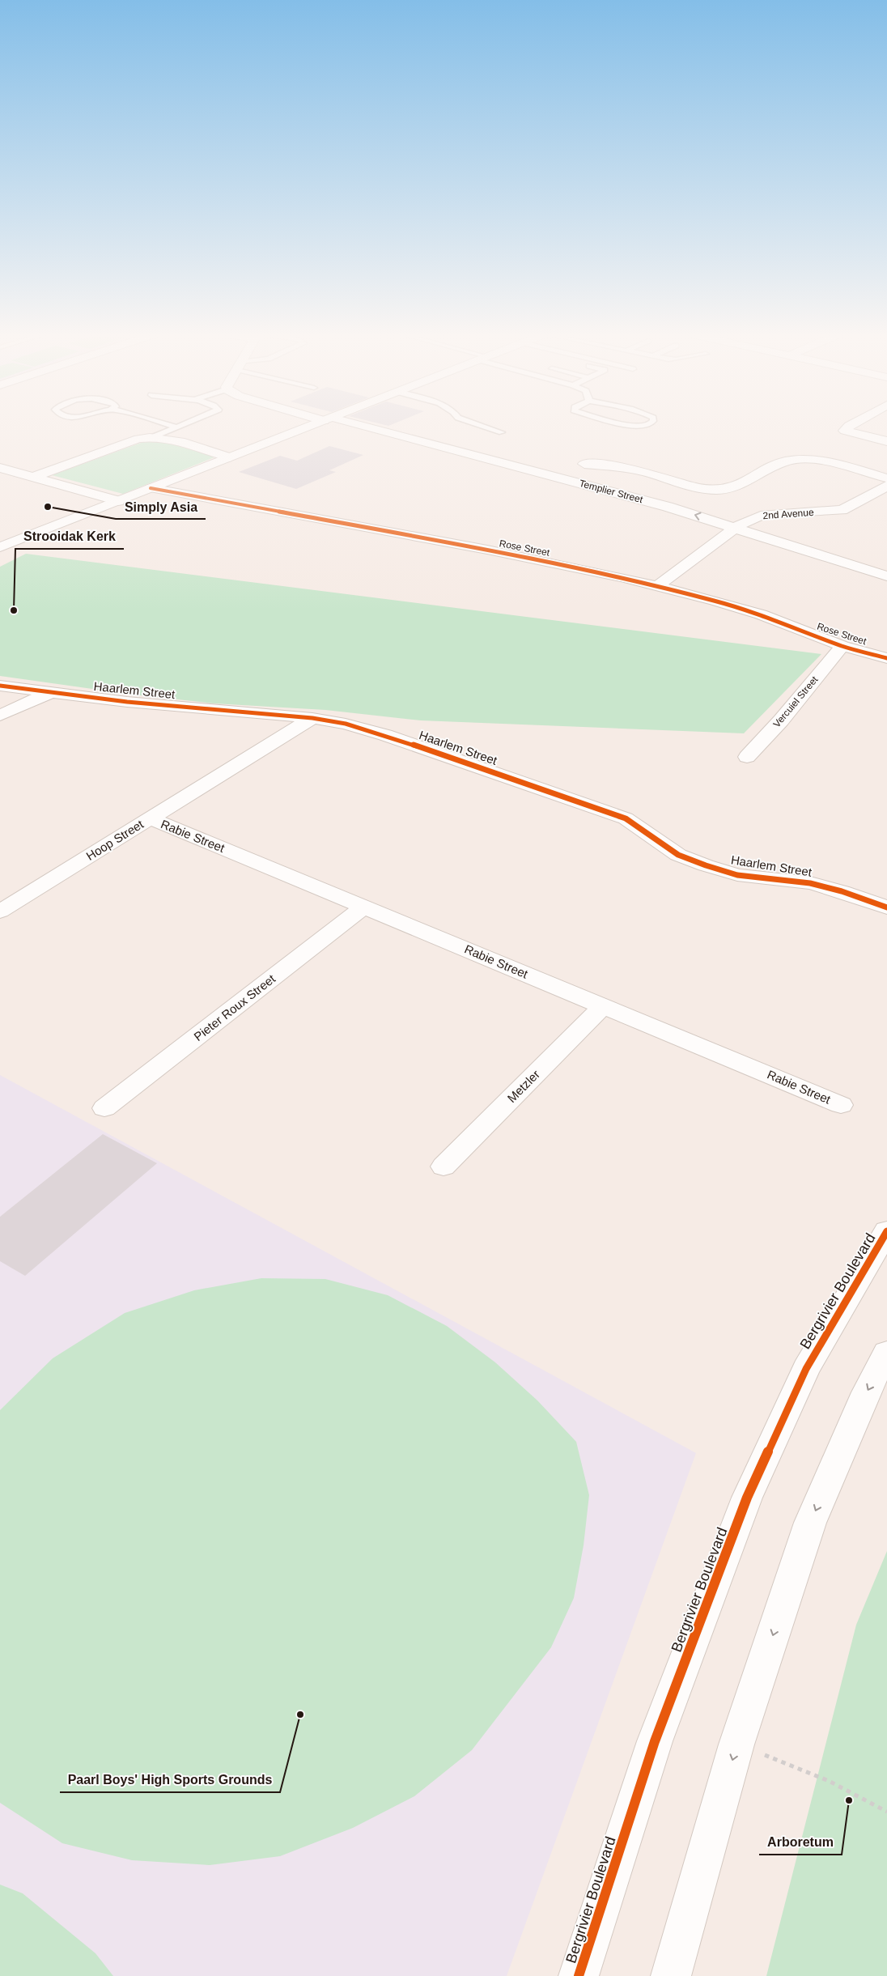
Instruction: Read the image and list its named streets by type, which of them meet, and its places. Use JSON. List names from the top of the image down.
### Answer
{
  "streets": {
    "street": [
      "Templier Street",
      "2nd Avenue",
      "Rose Street",
      "Haarlem Street",
      "Vercuiel Street",
      "Rabie Street",
      "Hoop Street",
      "Pieter Roux Street",
      "Metzler",
      "Bergrivier Boulevard"
    ]
  },
  "crossings": [
    ["Templier Street", "2nd Avenue"],
    ["2nd Avenue", "Rose Street"],
    ["Rose Street", "Vercuiel Street"],
    ["Haarlem Street", "Hoop Street"],
    ["Rabie Street", "Hoop Street"],
    ["Rabie Street", "Pieter Roux Street"],
    ["Rabie Street", "Metzler"]
  ],
  "places": [
    "Simply Asia",
    "Strooidak Kerk",
    "Paarl Boys' High Sports Grounds",
    "Arboretum"
  ]
}
